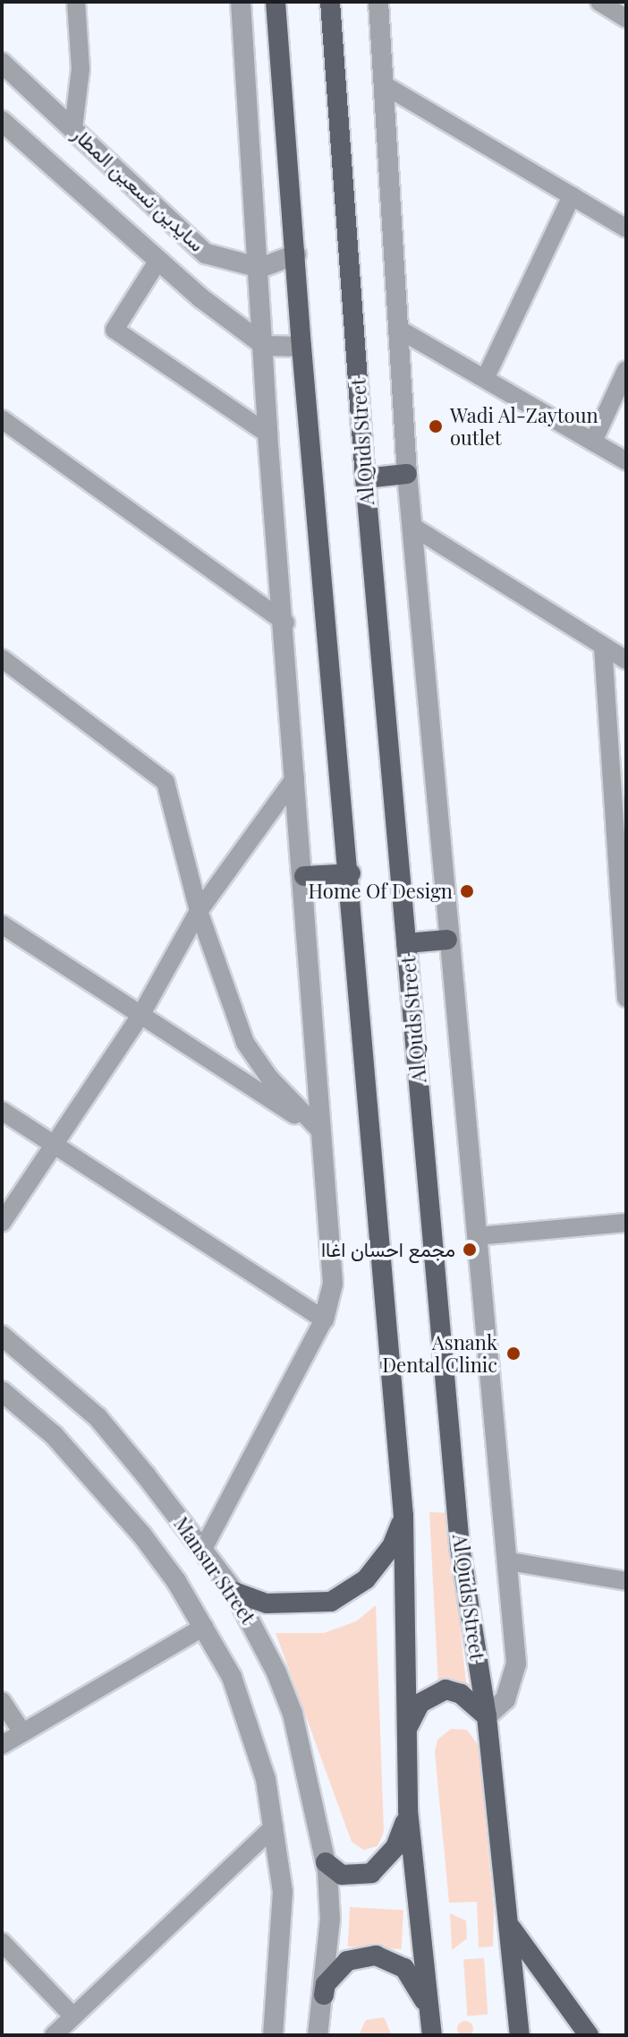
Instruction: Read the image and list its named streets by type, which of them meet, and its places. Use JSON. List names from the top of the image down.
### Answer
{
  "streets": {
    "main road": ["Al Quds Street"],
    "street": ["سايدين تسعين المطار", "Mansur Street"]
  },
  "places": [
    "Wadi Al-Zaytoun outlet",
    "Home Of Design",
    "مجمع احسان اغاا",
    "Asnank Dental Clinic"
  ]
}
